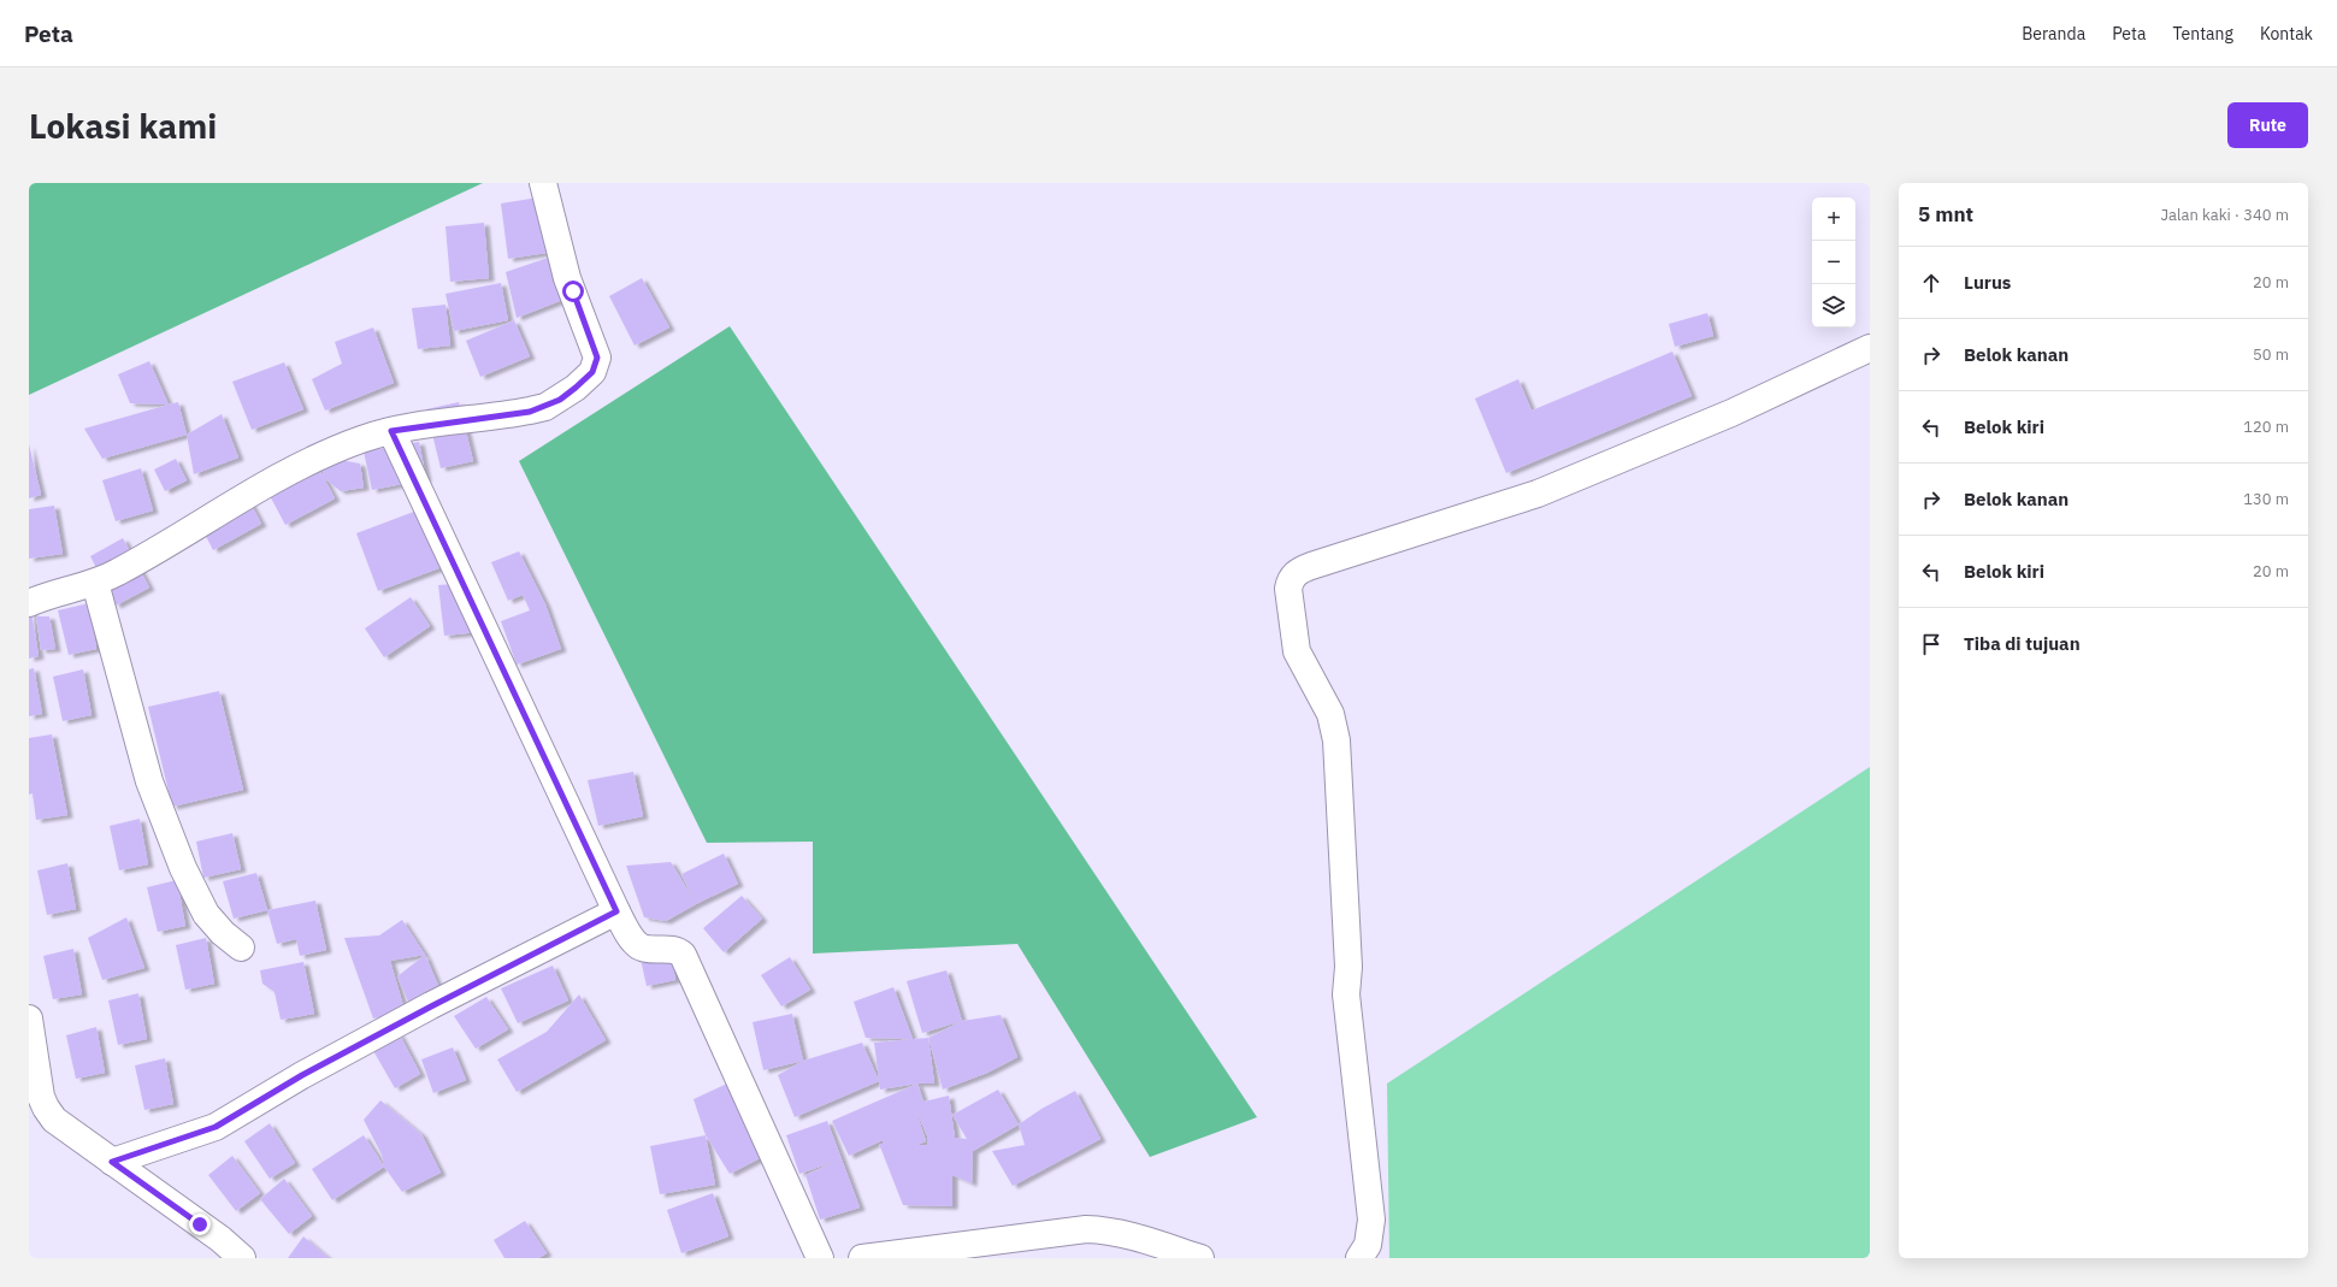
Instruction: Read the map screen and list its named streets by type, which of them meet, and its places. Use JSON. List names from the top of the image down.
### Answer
{
  "page": {
    "header": "Peta",
    "nav": [
      "Beranda",
      "Peta",
      "Tentang",
      "Kontak"
    ],
    "buttons": "Rute",
    "title": "Lokasi kami",
    "heading": ["5 mnt", "Jalan kaki · 340 m"],
    "map_buttons": ["+", "−"],
    "list": [
      ["Lurus", "20 m"],
      ["Belok kanan", "50 m"],
      ["Belok kiri", "120 m"],
      ["Belok kanan", "130 m"],
      ["Belok kiri", "20 m"],
      "Tiba di tujuan"
    ]
  }
}
